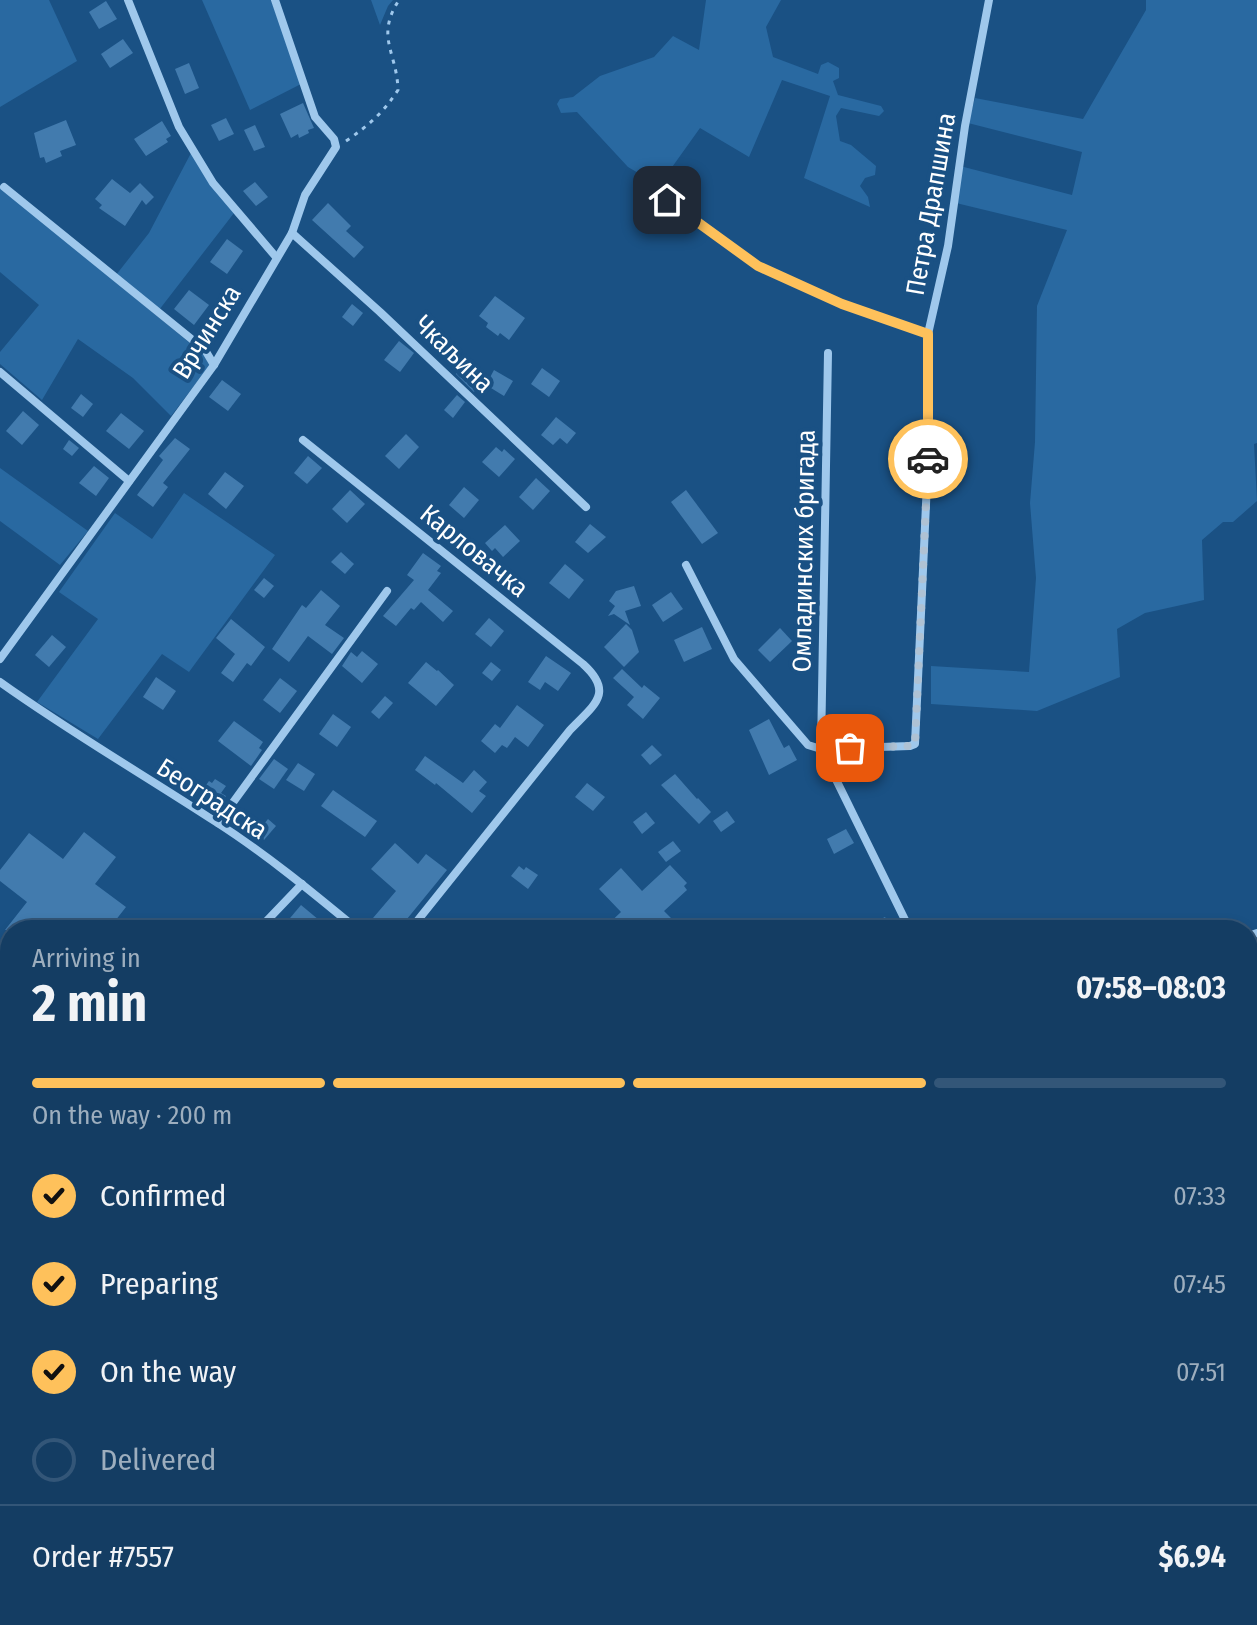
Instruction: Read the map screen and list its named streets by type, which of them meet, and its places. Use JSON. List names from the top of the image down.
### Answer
{
  "streets": {
    "street": [
      "Петра Драпшина",
      "Врчинска",
      "Чкаљина",
      "Карловачка",
      "Омладинских бригада",
      "Београдска"
    ]
  },
  "crossings": [
    ["Петра Драпшина", "Омладинских бригада"],
    ["Врчинска", "Чкаљина"]
  ],
  "page": {
    "heading": ["2 min", "Arriving in", "07:58–08:03"],
    "panel": ["Order #7557", "$6.94"],
    "bar": "On the way · 200 m",
    "list": [
      ["Confirmed", "07:33"],
      ["Preparing", "07:45"],
      ["On the way", "07:51"],
      "Delivered"
    ]
  }
}
